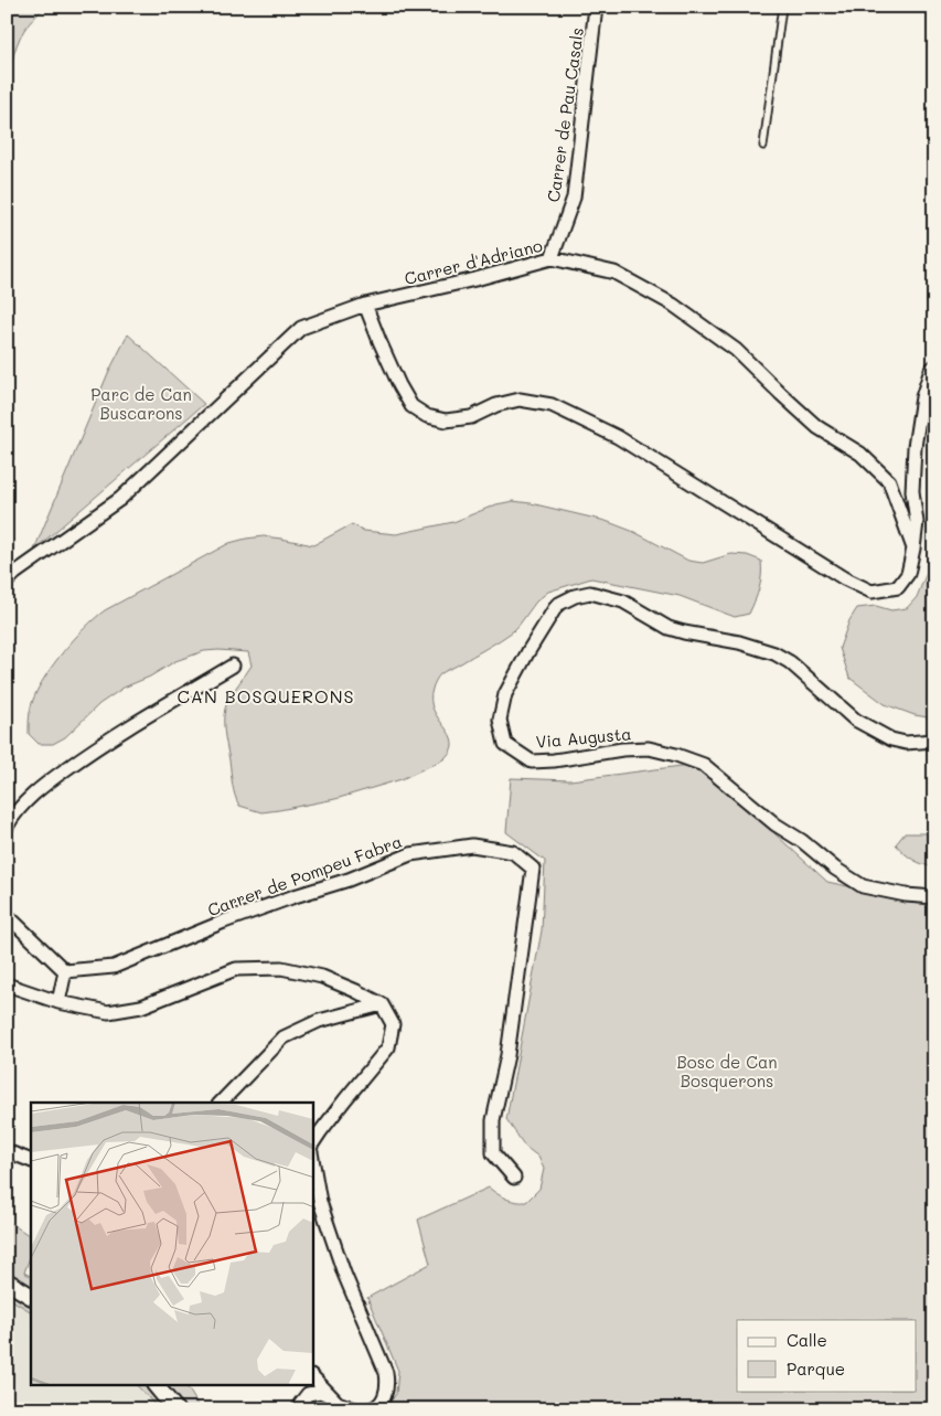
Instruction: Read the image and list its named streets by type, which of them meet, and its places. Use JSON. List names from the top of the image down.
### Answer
{
  "streets": {
    "street": [
      "Carrer de Pau Casals",
      "Carrer d'Adriano",
      "Via Augusta",
      "Carrer de Pompeu Fabra"
    ]
  },
  "crossings": [
    ["Carrer de Pau Casals", "Carrer d'Adriano"]
  ],
  "districts": ["CAN BOSQUERONS"],
  "parks": ["Parc de Can Buscarons", "Bosc de Can Bosquerons"],
  "legend": ["Calle", "Parque"]
}
